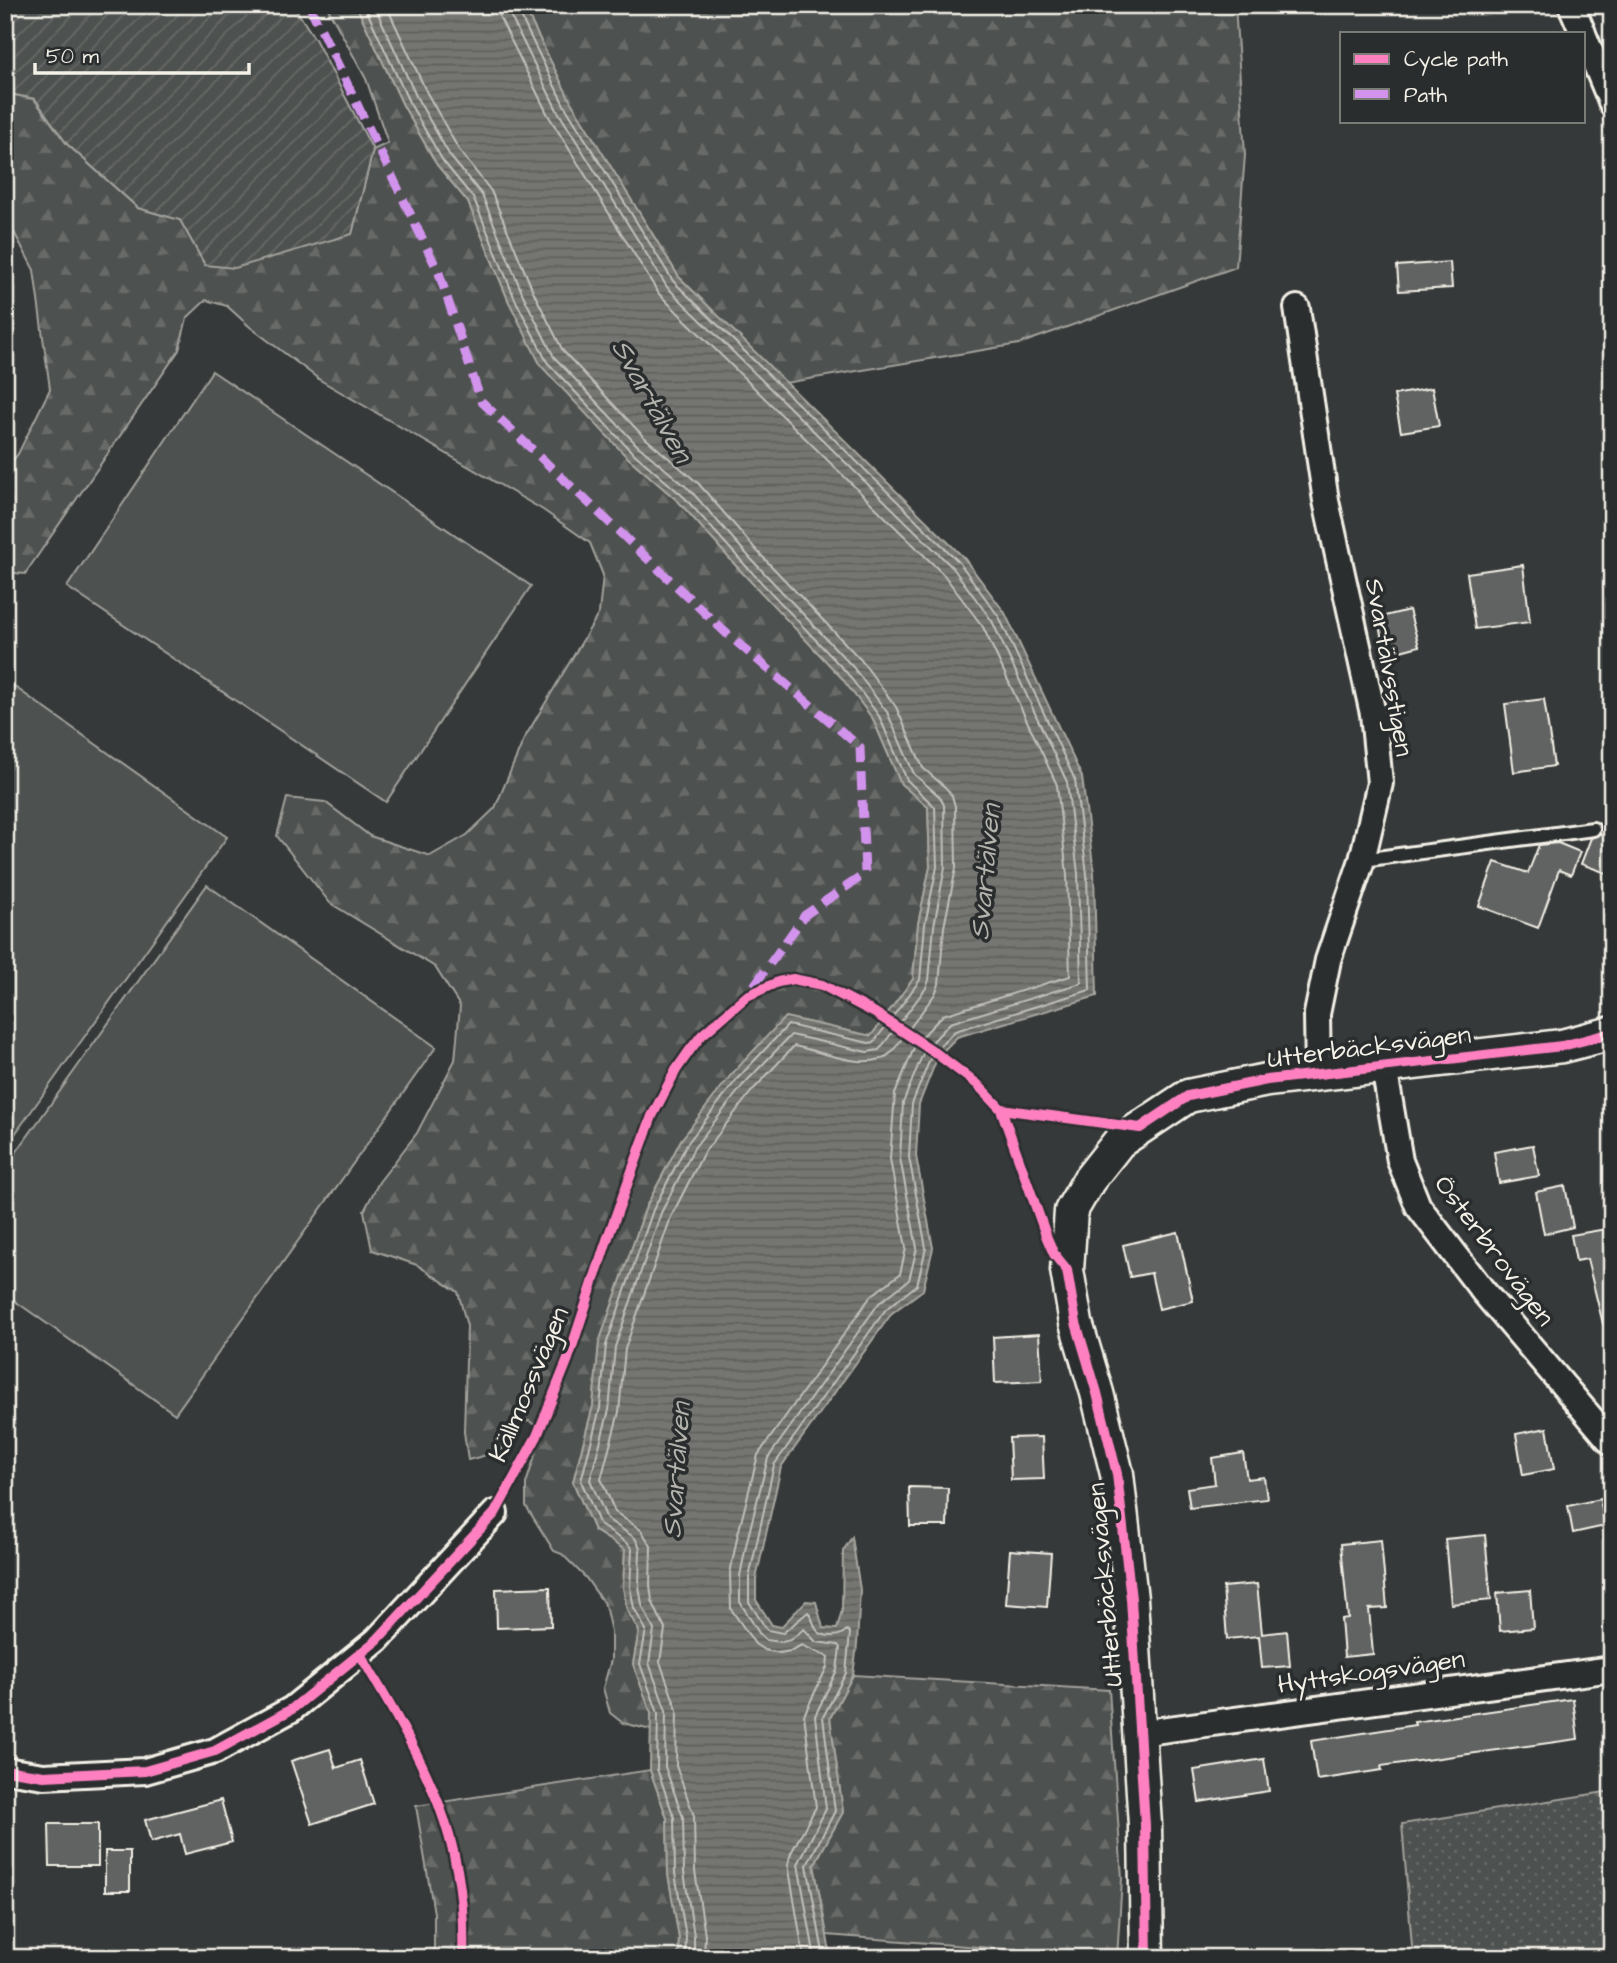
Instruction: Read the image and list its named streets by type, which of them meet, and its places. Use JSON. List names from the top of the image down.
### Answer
{
  "streets": {
    "street": [
      "Svartälvsstigen",
      "Utterbäcksvägen",
      "Österbrovägen",
      "Hyttskogsvägen"
    ],
    "cycle path": ["Källmossvägen"]
  },
  "crossings": [
    ["Svartälvsstigen", "Utterbäcksvägen"],
    ["Utterbäcksvägen", "Österbrovägen"],
    ["Utterbäcksvägen", "Hyttskogsvägen"]
  ],
  "water": ["Svartälven"],
  "legend": ["Cycle path", "Path"],
  "scale_bar": "50 m"
}
